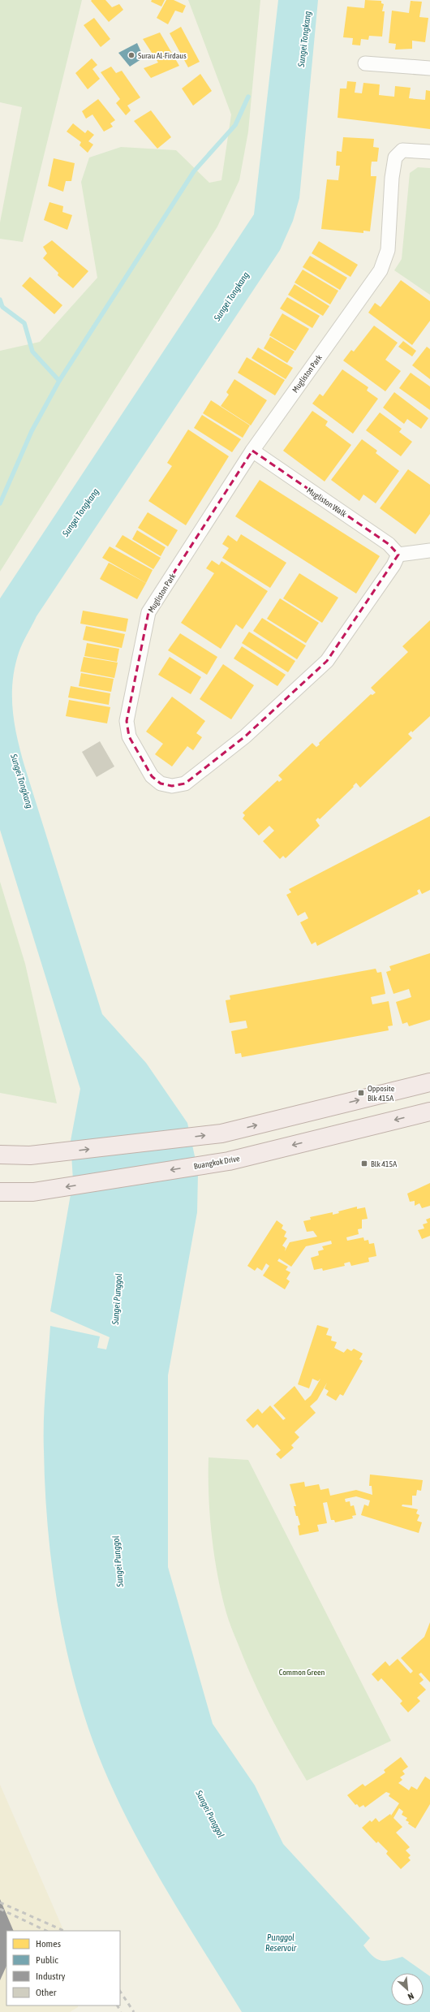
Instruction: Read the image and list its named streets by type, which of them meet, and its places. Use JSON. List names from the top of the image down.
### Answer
{
  "streets": {
    "main road": ["Buangkok Drive"],
    "street": ["Mugliston Park", "Mugliston Walk"]
  },
  "crossings": [
    ["Mugliston Park", "Mugliston Walk"]
  ],
  "water": ["Sungei Tongkang", "Sungei Punggol", "Punggol Reservoir"],
  "parks": ["Common Green"],
  "places": {
    "other": ["Surau Al-Firdaus"],
    "transit": ["Opposite Blk 415A", "Blk 415A"]
  },
  "legend": [
    "Homes",
    "Public",
    "Industry",
    "Other"
  ],
  "north": "bottom right"
}
